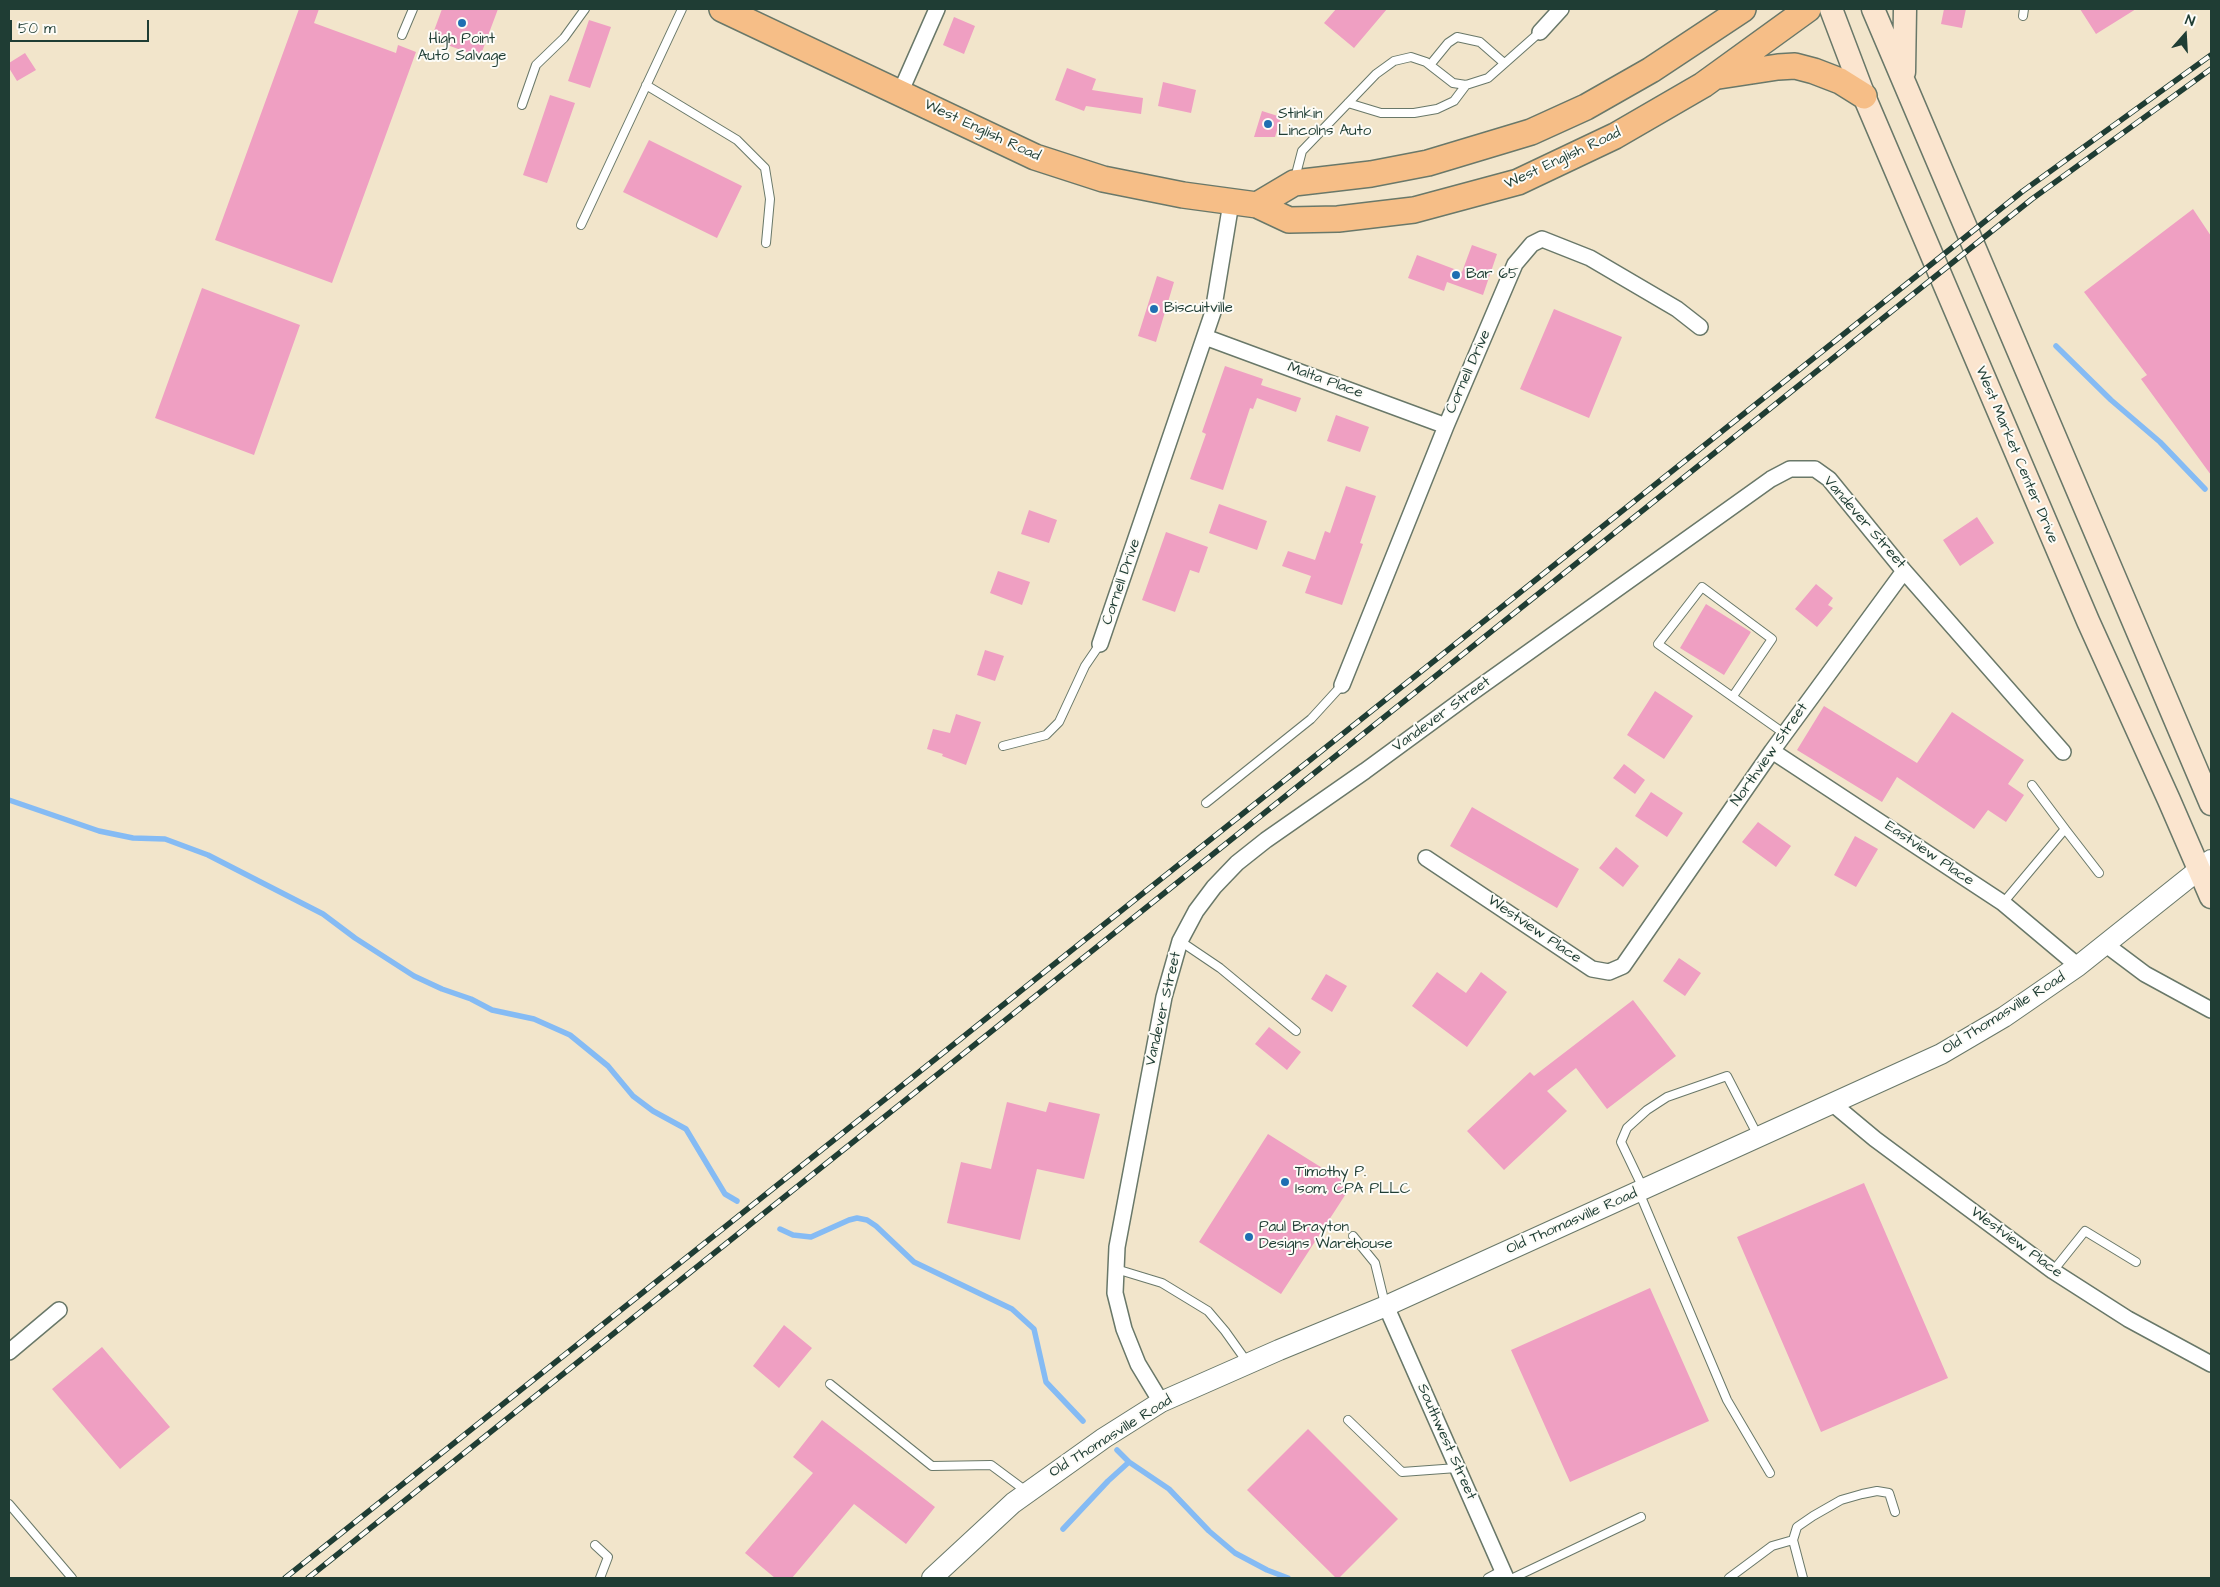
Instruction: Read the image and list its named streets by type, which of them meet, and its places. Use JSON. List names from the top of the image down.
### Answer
{
  "streets": {
    "main road": ["West English Road", "West Market Center Drive"],
    "street": [
      "Cornell Drive",
      "Malta Place",
      "Vandever Street",
      "Northview Street",
      "Eastview Place",
      "Westview Place",
      "Old Thomasville Road",
      "Southwest Street"
    ]
  },
  "crossings": [
    ["West English Road", "Cornell Drive"],
    ["Cornell Drive", "Malta Place"],
    ["West Market Center Drive", "Old Thomasville Road"],
    ["Vandever Street", "Northview Street"],
    ["Vandever Street", "Old Thomasville Road"],
    ["Northview Street", "Eastview Place"],
    ["Northview Street", "Westview Place"],
    ["Eastview Place", "Old Thomasville Road"],
    ["Westview Place", "Old Thomasville Road"],
    ["Old Thomasville Road", "Southwest Street"]
  ],
  "places": [
    "High Point Auto Salvage",
    "Stinkin Lincolns Auto",
    "Bar 65",
    "Biscuitville",
    "Timothy P. Isom, CPA PLLC",
    "Paul Brayton Designs Warehouse"
  ],
  "scale_bar": "50 m",
  "north": "top"
}
